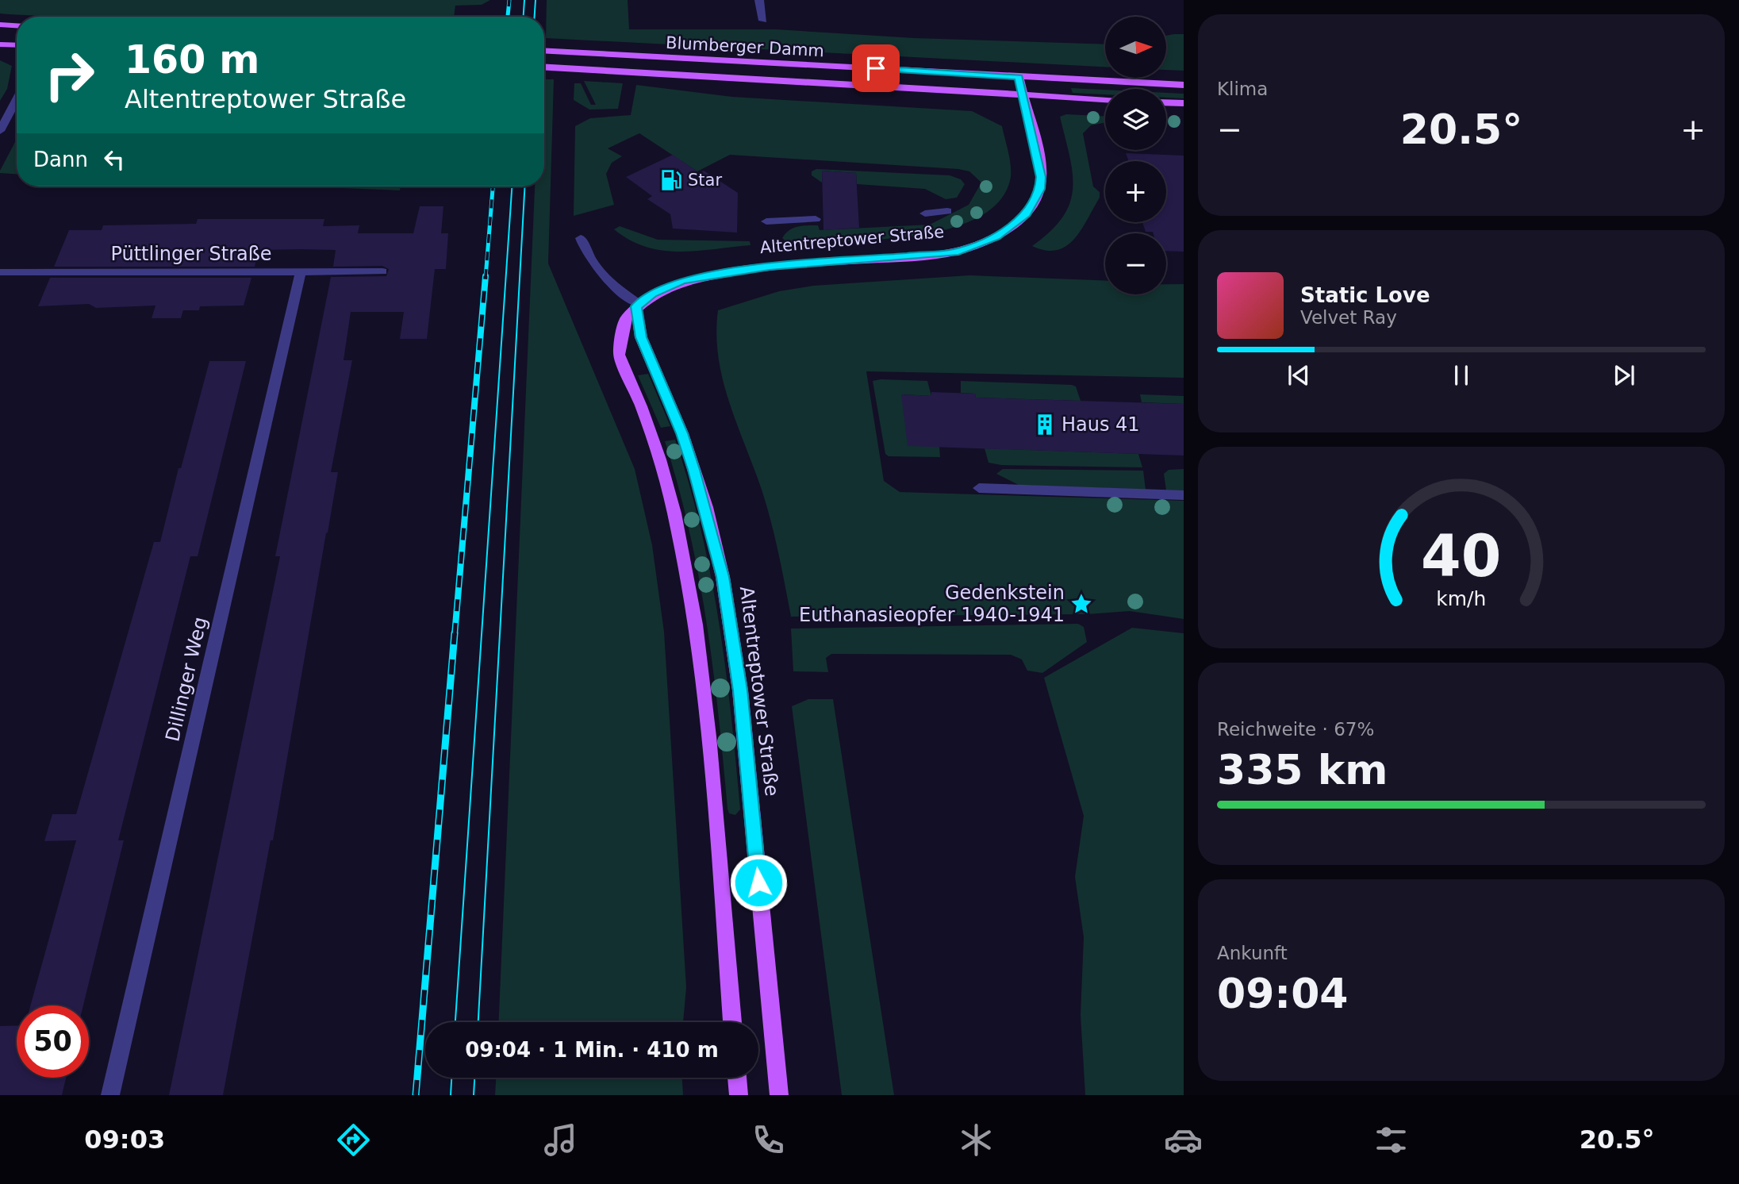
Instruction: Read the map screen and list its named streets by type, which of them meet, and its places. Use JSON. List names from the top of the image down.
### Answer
{
  "streets": {
    "main road": ["Blumberger Damm", "Altentreptower Straße"],
    "street": ["Püttlinger Straße", "Dillinger Weg"]
  },
  "crossings": [
    ["Blumberger Damm", "Altentreptower Straße"],
    ["Püttlinger Straße", "Dillinger Weg"]
  ],
  "places": {
    "fuel station": ["Star"],
    "building": ["Haus 41"],
    "place": ["Gedenkstein Euthanasieopfer 1940-1941"]
  },
  "north": "right",
  "page": {
    "tile": [
      "Klima",
      ["Reichweite · 67%", "335 km"],
      ["Ankunft", "09:04"]
    ],
    "map_buttons": ["+", "−"],
    "turn": ["160 m", "Altentreptower Straße"],
    "heat": ["−", "20.5°", "+"],
    "then": "Dann",
    "song": ["Static Love", "Velvet Ray"],
    "limit": "50",
    "trip": "09:04 · 1 Min. · 410 m",
    "tabs": ["09:03", "20.5°"],
    "gauge": ["40", "km/h"]
  }
}
